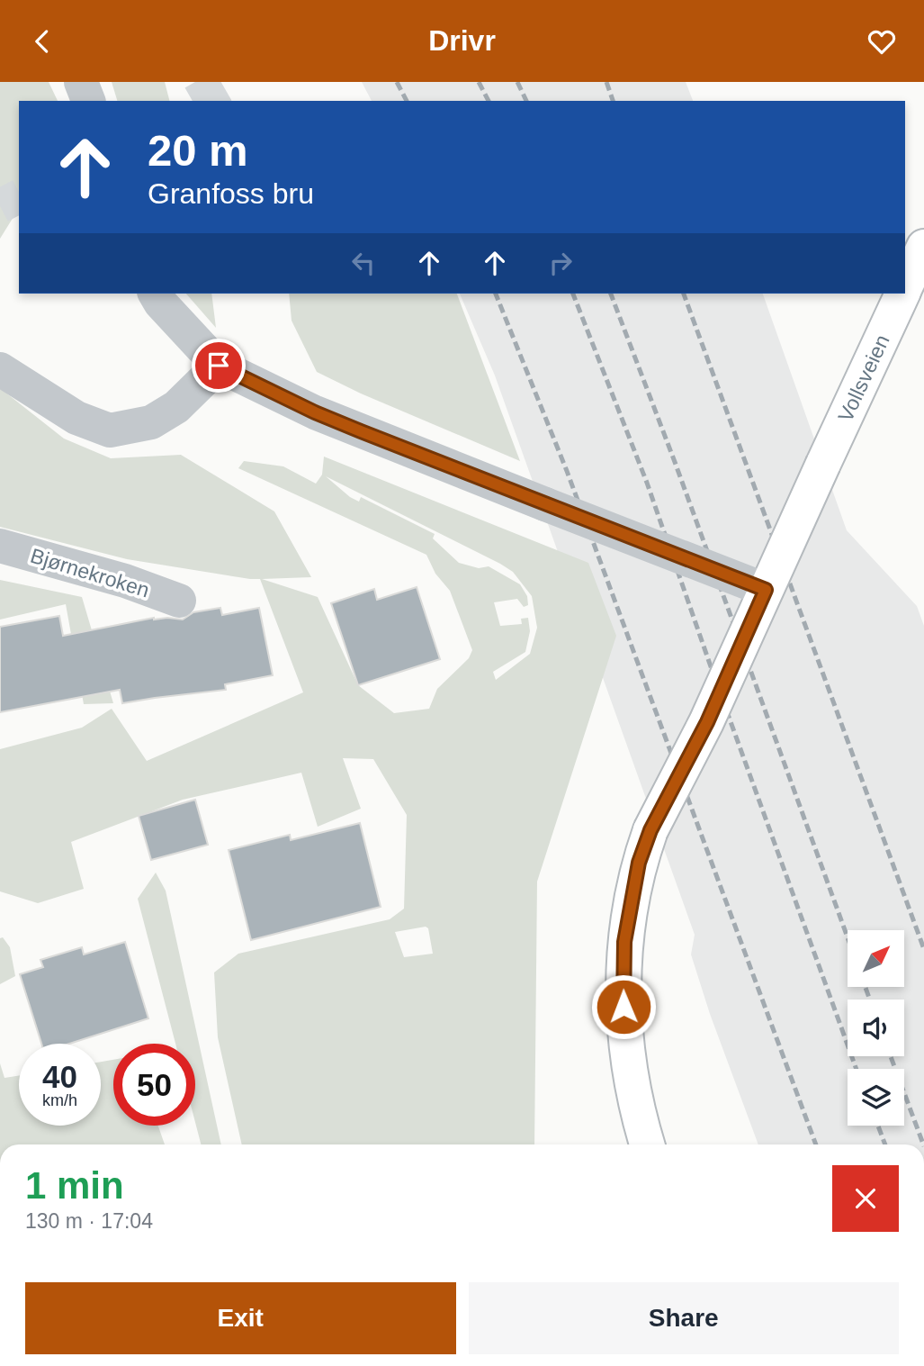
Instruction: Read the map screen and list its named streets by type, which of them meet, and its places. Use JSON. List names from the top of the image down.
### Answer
{
  "streets": {
    "main road": ["Vollsveien"],
    "street": ["Bjørnekroken"]
  },
  "north": "top right",
  "page": {
    "header": "Drivr",
    "turn": ["20 m", "Granfoss bru"],
    "speed": "40 km/h",
    "limit": "50",
    "heading": ["1 min", "130 m · 17:04"],
    "buttons": ["Exit", "Share"]
  }
}
